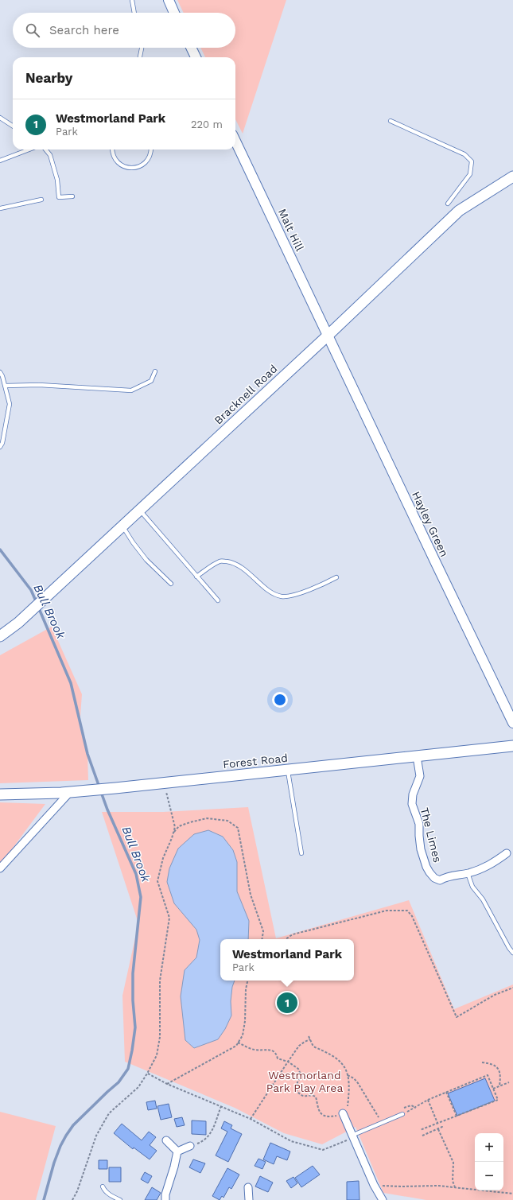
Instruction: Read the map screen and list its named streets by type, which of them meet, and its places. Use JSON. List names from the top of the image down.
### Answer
{
  "streets": {
    "main road": ["Bracknell Road", "Forest Road"],
    "street": ["Malt Hill", "Hayley Green", "The Limes"]
  },
  "crossings": [
    ["Malt Hill", "Bracknell Road"],
    ["Malt Hill", "Hayley Green"],
    ["Bracknell Road", "Hayley Green"],
    ["Forest Road", "The Limes"]
  ],
  "water": ["Bull Brook"],
  "parks": ["Westmorland Park Play Area"],
  "page": {
    "search": "Search here",
    "heading": "Nearby",
    "list": [
      {
        "mark": "1",
        "name": "Westmorland Park",
        "note": "Park",
        "value": "220 m"
      }
    ],
    "popup": ["Westmorland Park", "Park"],
    "pins": "1",
    "map_buttons": ["+", "−"]
  }
}
